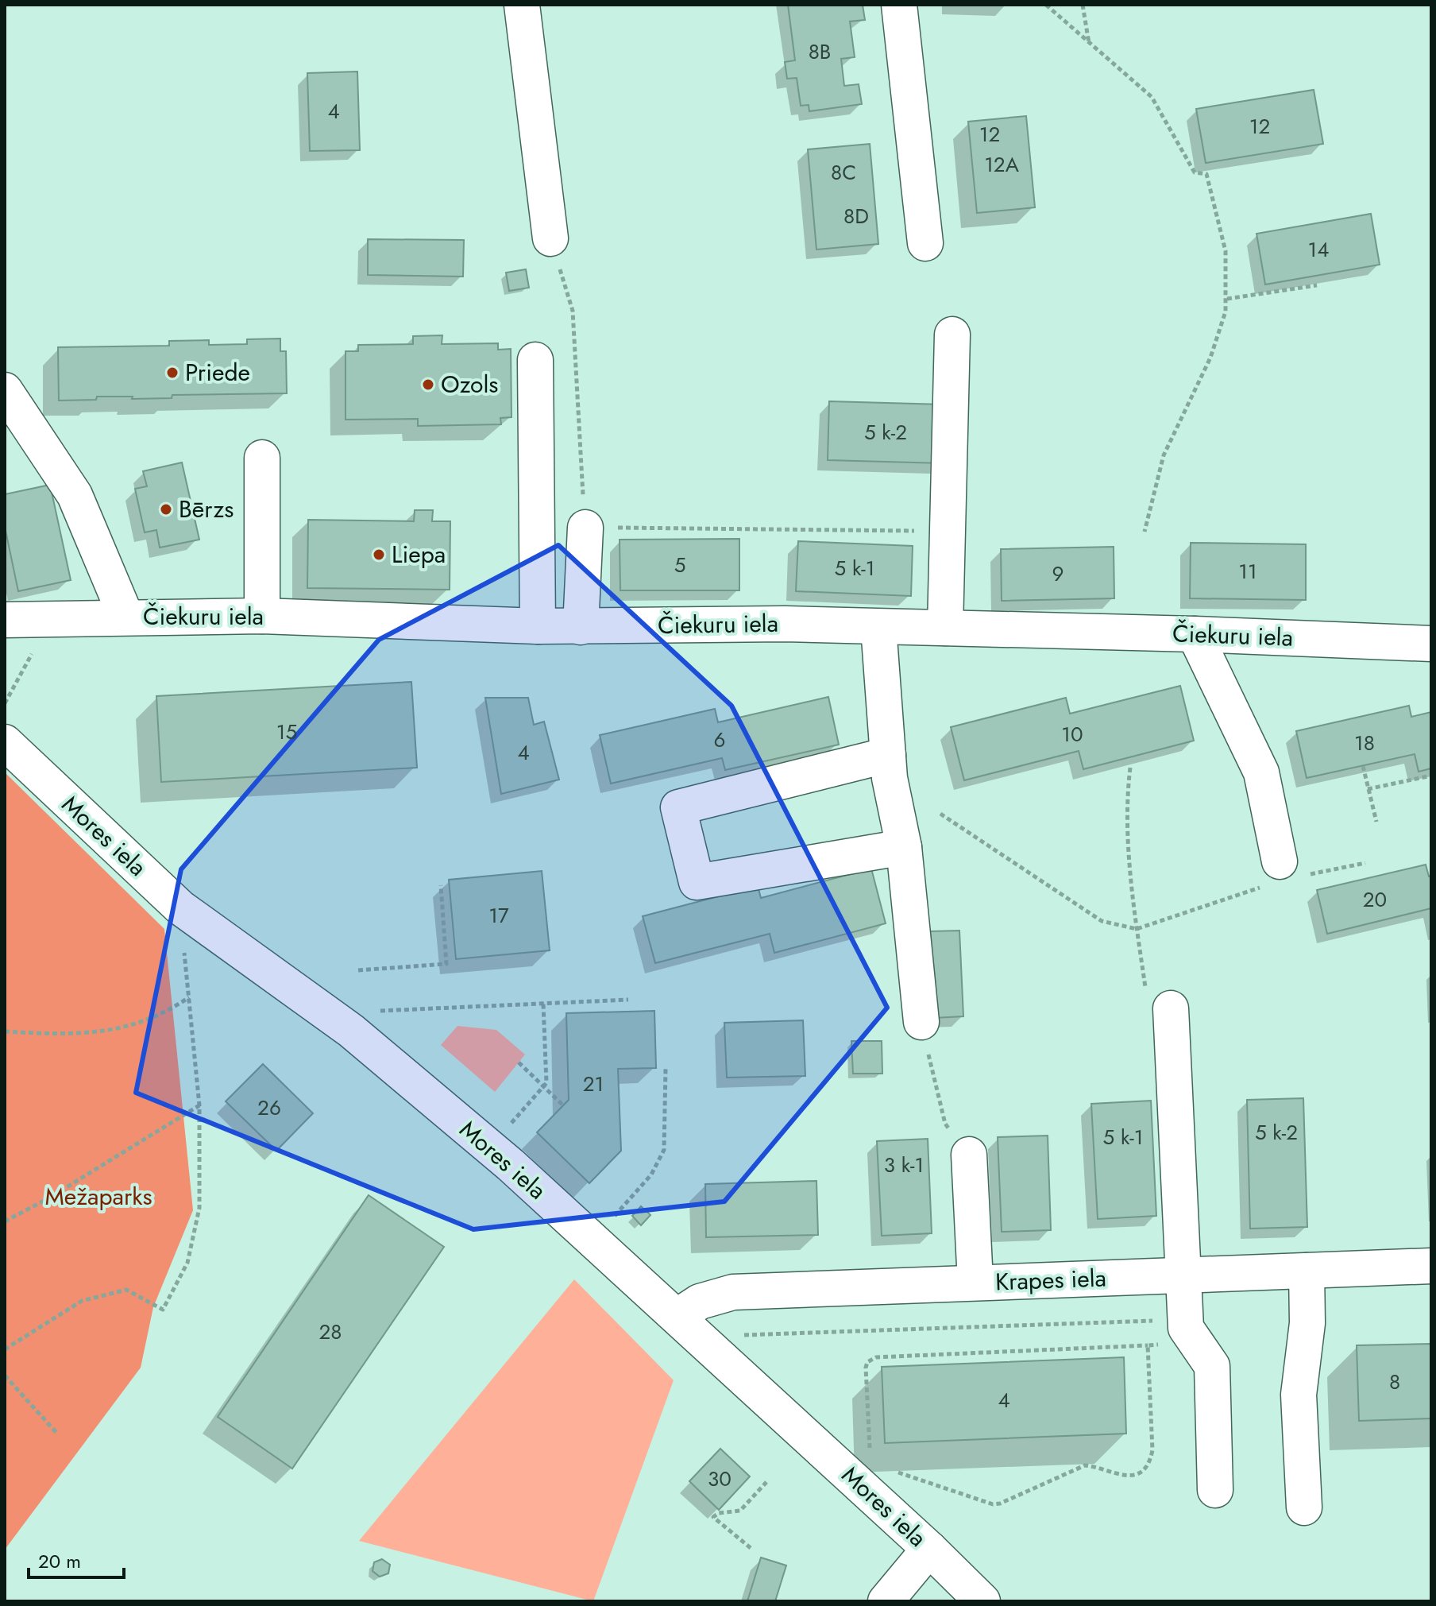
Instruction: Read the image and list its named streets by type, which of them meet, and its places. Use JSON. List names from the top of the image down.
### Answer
{
  "streets": {
    "street": ["Čiekuru iela", "Mores iela", "Krapes iela"]
  },
  "crossings": [
    ["Mores iela", "Krapes iela"]
  ],
  "parks": ["Mežaparks"],
  "places": [
    "Priede",
    "Ozols",
    "Bērzs",
    "Liepa"
  ],
  "house_numbers": [
    "8B",
    "4",
    "12",
    "12",
    "12A",
    "8C",
    "8D",
    "14",
    "5 k-2",
    "5",
    "5 k-1",
    "11",
    "9",
    "15",
    "10",
    "6",
    "18",
    "4",
    "20",
    "17",
    "21",
    "26",
    "5 k-2",
    "5 k-1",
    "3 k-1",
    "28",
    "8",
    "4",
    "30"
  ],
  "scale_bar": "20 m"
}
